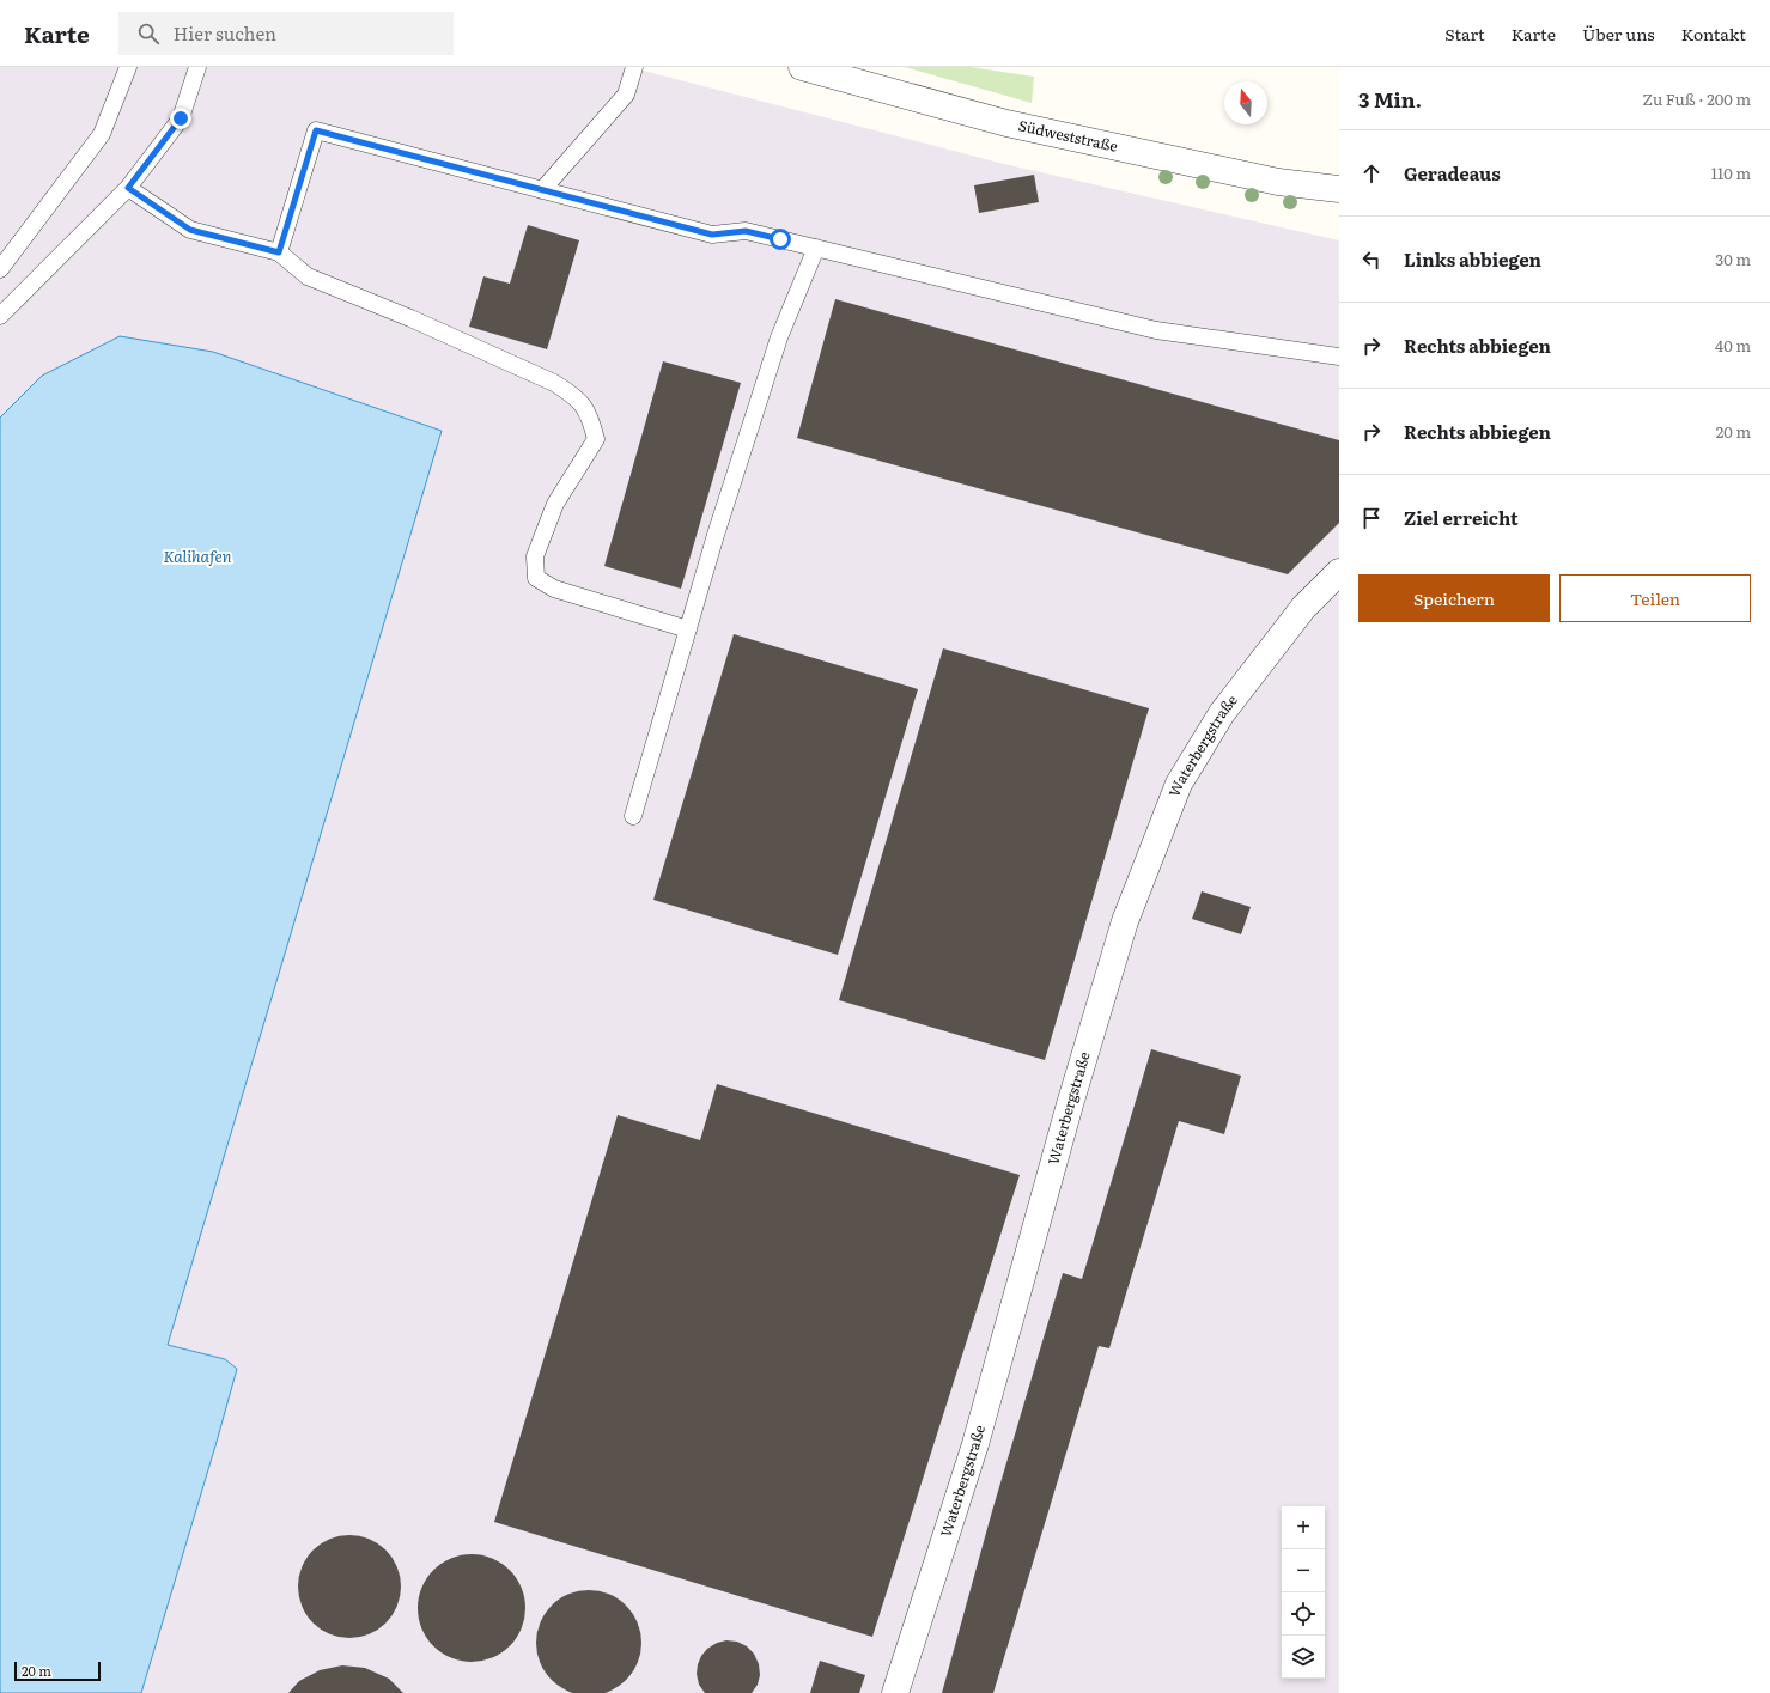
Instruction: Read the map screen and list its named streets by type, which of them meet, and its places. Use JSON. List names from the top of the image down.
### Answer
{
  "streets": {
    "street": ["Südweststraße", "Waterbergstraße"]
  },
  "water": ["Kalihafen"],
  "scale_bar": "20 m",
  "north": "top",
  "page": {
    "header": "Karte",
    "search": "Hier suchen",
    "nav": [
      "Start",
      "Karte",
      "Über uns",
      "Kontakt"
    ],
    "heading": ["3 Min.", "Zu Fuß · 200 m"],
    "list": [
      ["Geradeaus", "110 m"],
      ["Links abbiegen", "30 m"],
      ["Rechts abbiegen", "40 m"],
      ["Rechts abbiegen", "20 m"],
      "Ziel erreicht"
    ],
    "buttons": ["Speichern", "Teilen"],
    "map_buttons": ["+", "−"],
    "scale": "20 m"
  }
}
